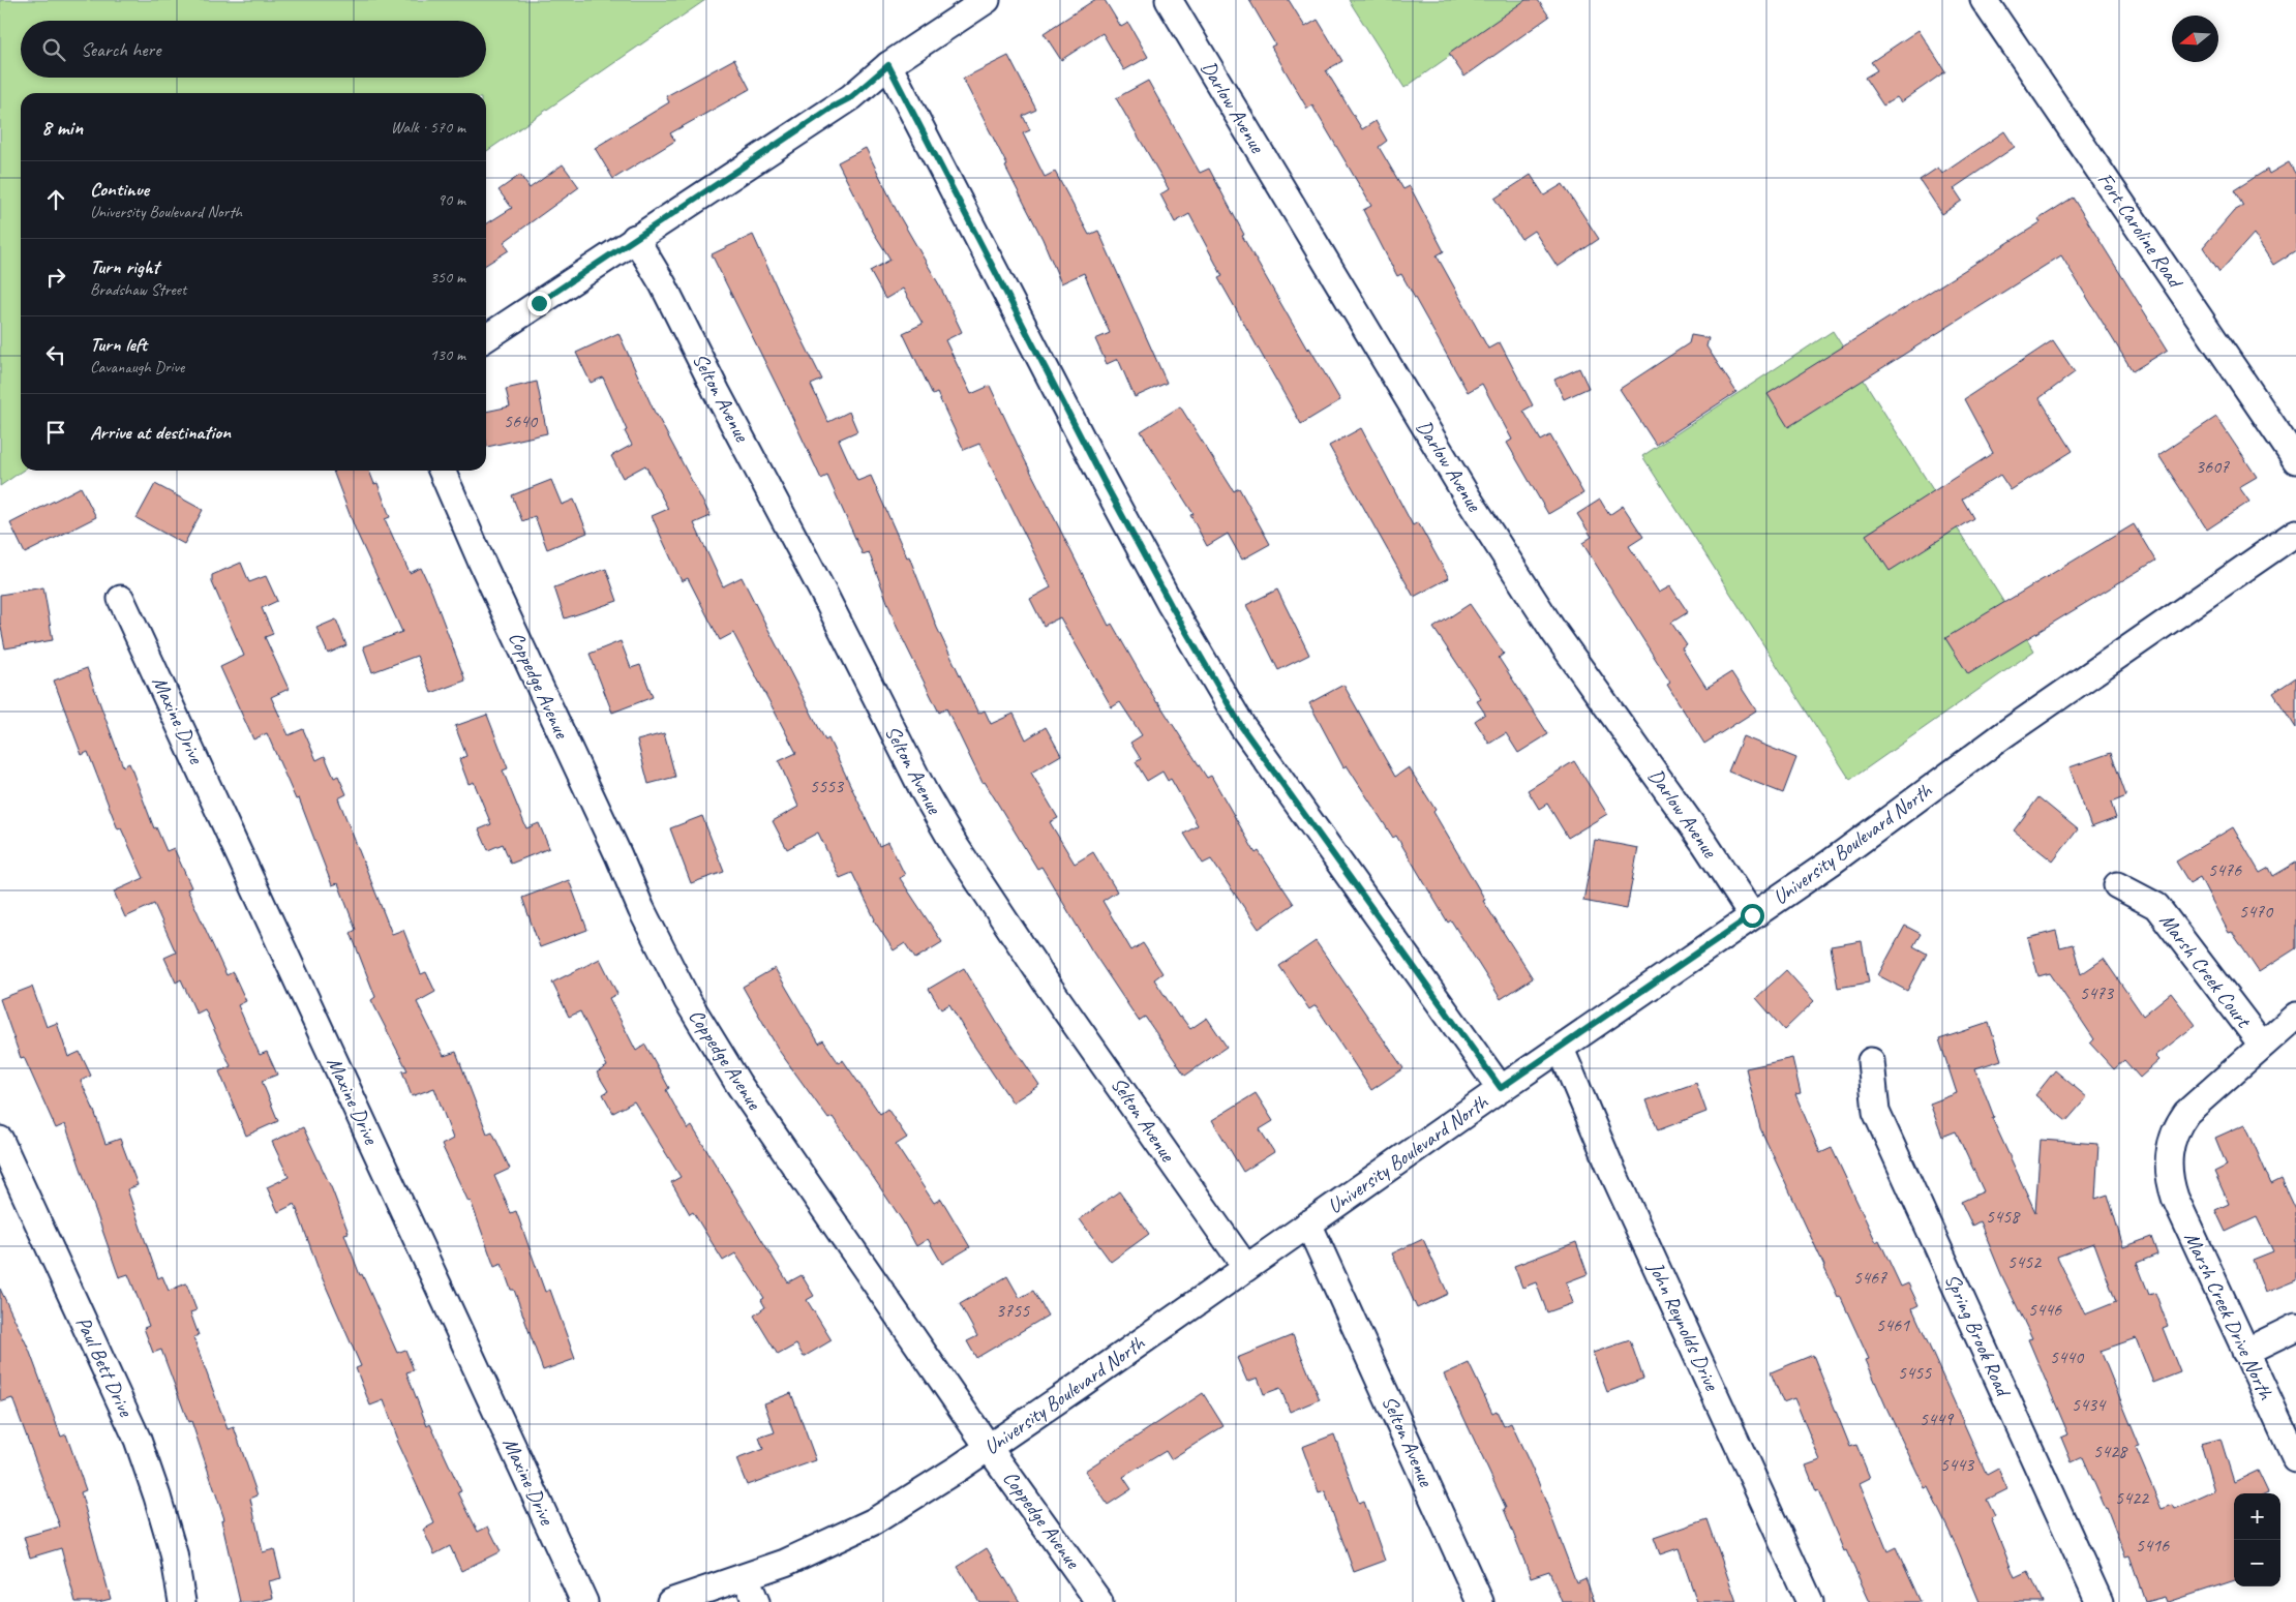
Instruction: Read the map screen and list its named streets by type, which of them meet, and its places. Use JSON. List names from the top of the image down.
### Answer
{
  "streets": {
    "street": [
      "Darlow Avenue",
      "Fort Caroline Road",
      "Selton Avenue",
      "Coppedge Avenue",
      "Maxine Drive",
      "University Boulevard North",
      "Marsh Creek Court",
      "Marsh Creek Drive North",
      "John Reynolds Drive",
      "Spring Brook Road",
      "Paul Bett Drive"
    ]
  },
  "crossings": [
    ["Darlow Avenue", "University Boulevard North"],
    ["Selton Avenue", "University Boulevard North"],
    ["Coppedge Avenue", "University Boulevard North"],
    ["University Boulevard North", "John Reynolds Drive"],
    ["Marsh Creek Court", "Marsh Creek Drive North"]
  ],
  "house_numbers": [
    "5640",
    "3607",
    "5553",
    "5476",
    "5470",
    "5473",
    "5458",
    "5452",
    "5467",
    "5446",
    "3755",
    "5461",
    "5440",
    "5455",
    "5434",
    "5449",
    "5428",
    "5443",
    "5422",
    "5416"
  ],
  "north": "left",
  "page": {
    "search": "Search here",
    "heading": ["8 min", "Walk · 570 m"],
    "list": [
      ["Continue", "University Boulevard North", "90 m"],
      ["Turn right", "Bradshaw Street", "350 m"],
      ["Turn left", "Cavanaugh Drive", "130 m"],
      "Arrive at destination"
    ],
    "map_buttons": ["+", "−"]
  }
}
